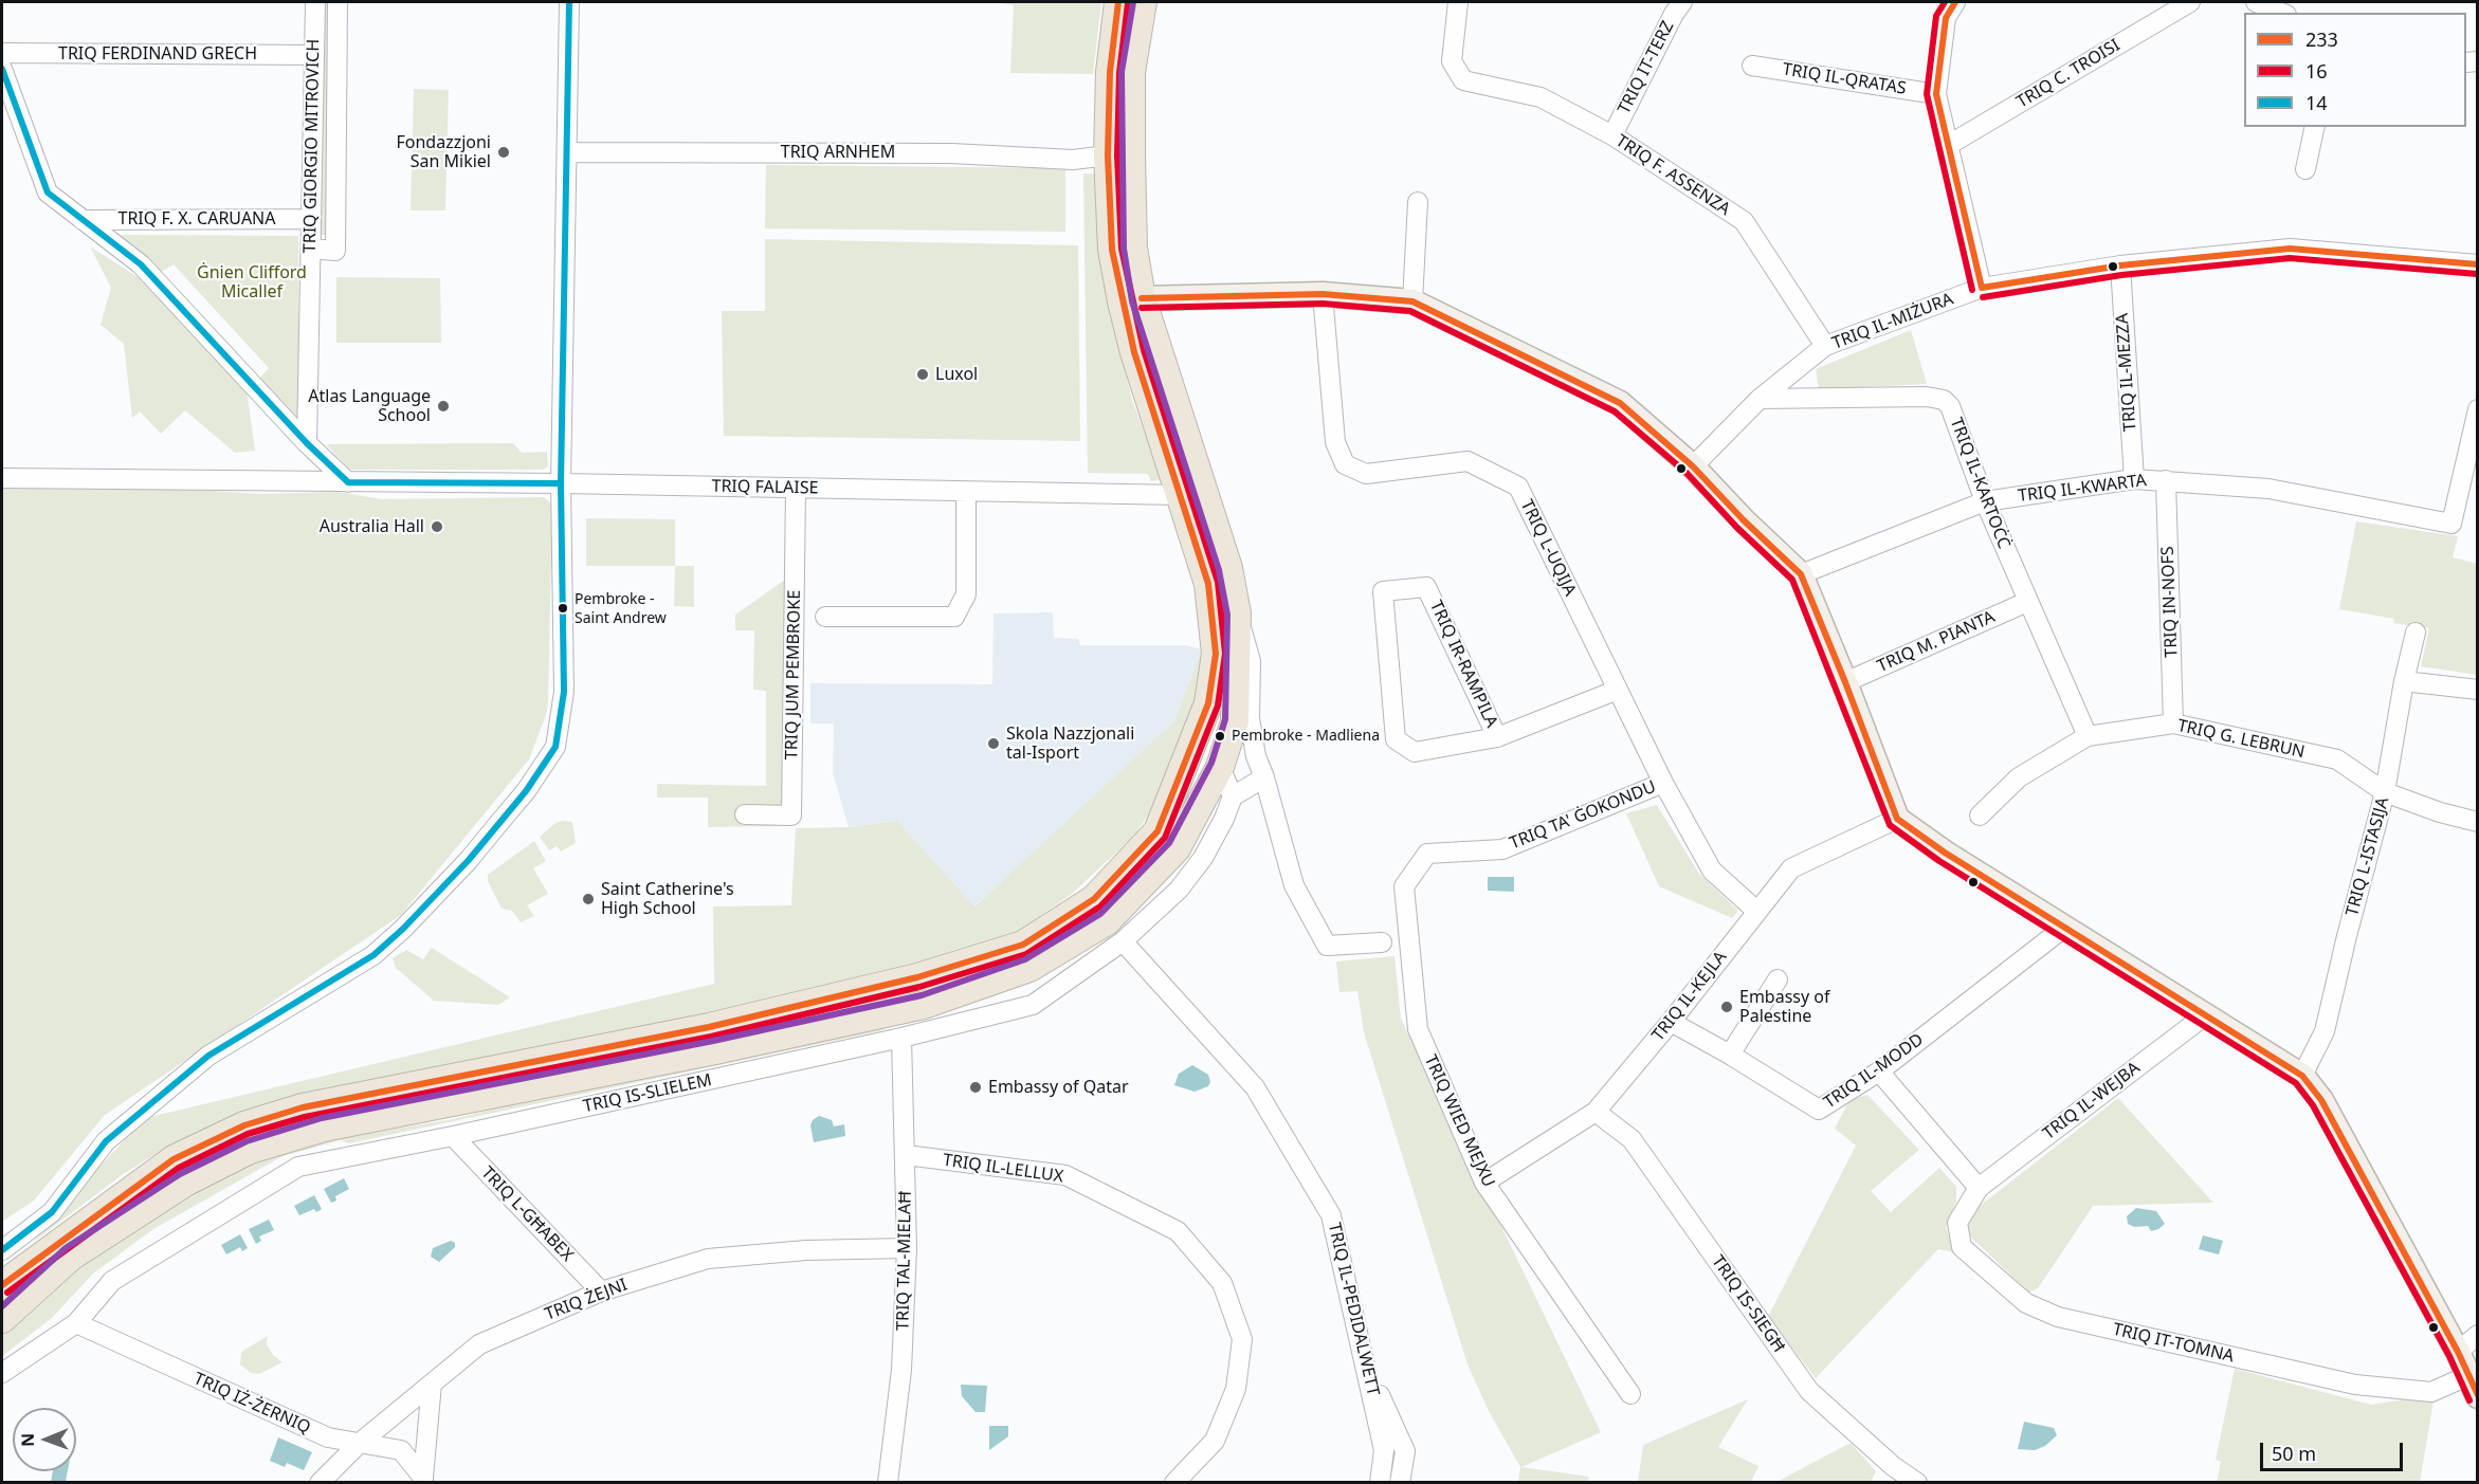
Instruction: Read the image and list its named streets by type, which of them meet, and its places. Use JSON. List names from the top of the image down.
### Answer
{
  "streets": {
    "street": [
      "TRIQ FERDINAND GRECH",
      "TRIQ IT-TERZ",
      "TRIQ C. TROISI",
      "TRIQ IL-QRATAS",
      "TRIQ GIORGIO MITROVICH",
      "TRIQ ARNHEM",
      "TRIQ F. ASSENZA",
      "TRIQ F. X. CARUANA",
      "TRIQ IL-MIŻURA",
      "TRIQ IL-MEZZA",
      "TRIQ IL-KARTOĊĊ",
      "TRIQ FALAISE",
      "TRIQ IL-KWARTA",
      "TRIQ L-UQIJA",
      "TRIQ IN-NOFS",
      "TRIQ M. PIANTA",
      "TRIQ IR-RAMPILA",
      "TRIQ JUM PEMBROKE",
      "TRIQ G. LEBRUN",
      "TRIQ TA' ĠOKONDU",
      "TRIQ L-ISTASIJA",
      "TRIQ IL-KEJLA",
      "TRIQ IL-MODD",
      "TRIQ IS-SLIELEM",
      "TRIQ IL-WEJBA",
      "TRIQ WIED MEJXU",
      "TRIQ IL-LELLUX",
      "TRIQ L-GĦABEX",
      "TRIQ TAL-MIELAĦ",
      "TRIQ ŻEJNI",
      "TRIQ IS-SIEGĦ",
      "TRIQ IL-PEDIDALWETT",
      "TRIQ IT-TOMNA",
      "TRIQ IŻ-ŻERNIQ"
    ]
  },
  "crossings": [
    ["TRIQ FERDINAND GRECH", "TRIQ GIORGIO MITROVICH"],
    ["TRIQ IT-TERZ", "TRIQ F. ASSENZA"],
    ["TRIQ GIORGIO MITROVICH", "TRIQ F. X. CARUANA"],
    ["TRIQ F. ASSENZA", "TRIQ IL-MIŻURA"],
    ["TRIQ IL-MIŻURA", "TRIQ IL-MEZZA"],
    ["TRIQ IL-MIŻURA", "TRIQ IL-KARTOĊĊ"],
    ["TRIQ IL-MEZZA", "TRIQ IL-KWARTA"],
    ["TRIQ IL-KARTOĊĊ", "TRIQ IL-KWARTA"],
    ["TRIQ IL-KARTOĊĊ", "TRIQ M. PIANTA"],
    ["TRIQ IL-KARTOĊĊ", "TRIQ G. LEBRUN"],
    ["TRIQ FALAISE", "TRIQ JUM PEMBROKE"],
    ["TRIQ IL-KWARTA", "TRIQ IN-NOFS"],
    ["TRIQ L-UQIJA", "TRIQ IR-RAMPILA"],
    ["TRIQ L-UQIJA", "TRIQ TA' ĠOKONDU"],
    ["TRIQ L-UQIJA", "TRIQ IL-KEJLA"],
    ["TRIQ IN-NOFS", "TRIQ G. LEBRUN"],
    ["TRIQ G. LEBRUN", "TRIQ L-ISTASIJA"],
    ["TRIQ TA' ĠOKONDU", "TRIQ WIED MEJXU"],
    ["TRIQ IL-KEJLA", "TRIQ IL-MODD"],
    ["TRIQ IL-KEJLA", "TRIQ WIED MEJXU"],
    ["TRIQ IL-KEJLA", "TRIQ IS-SIEGĦ"],
    ["TRIQ IS-SLIELEM", "TRIQ L-GĦABEX"],
    ["TRIQ IS-SLIELEM", "TRIQ TAL-MIELAĦ"],
    ["TRIQ IS-SLIELEM", "TRIQ IL-PEDIDALWETT"],
    ["TRIQ IS-SLIELEM", "TRIQ IŻ-ŻERNIQ"],
    ["TRIQ IL-WEJBA", "TRIQ IT-TOMNA"],
    ["TRIQ IL-LELLUX", "TRIQ TAL-MIELAĦ"],
    ["TRIQ L-GĦABEX", "TRIQ ŻEJNI"],
    ["TRIQ TAL-MIELAĦ", "TRIQ ŻEJNI"],
    ["TRIQ ŻEJNI", "TRIQ IŻ-ŻERNIQ"]
  ],
  "parks": ["Ġnien Clifford Micallef"],
  "places": [
    "Fondazzjoni San Mikiel",
    "Luxol",
    "Atlas Language School",
    "Australia Hall",
    "Pembroke - Saint Andrew",
    "Pembroke - Madliena",
    "Skola Nazzjonali tal-Isport",
    "Saint Catherine's High School",
    "Embassy of Palestine",
    "Embassy of Qatar"
  ],
  "lines": ["transit line 233", "transit line 16", "transit line 14"],
  "legend": ["233", "16", "14"],
  "scale_bar": "50 m",
  "north": "left"
}
